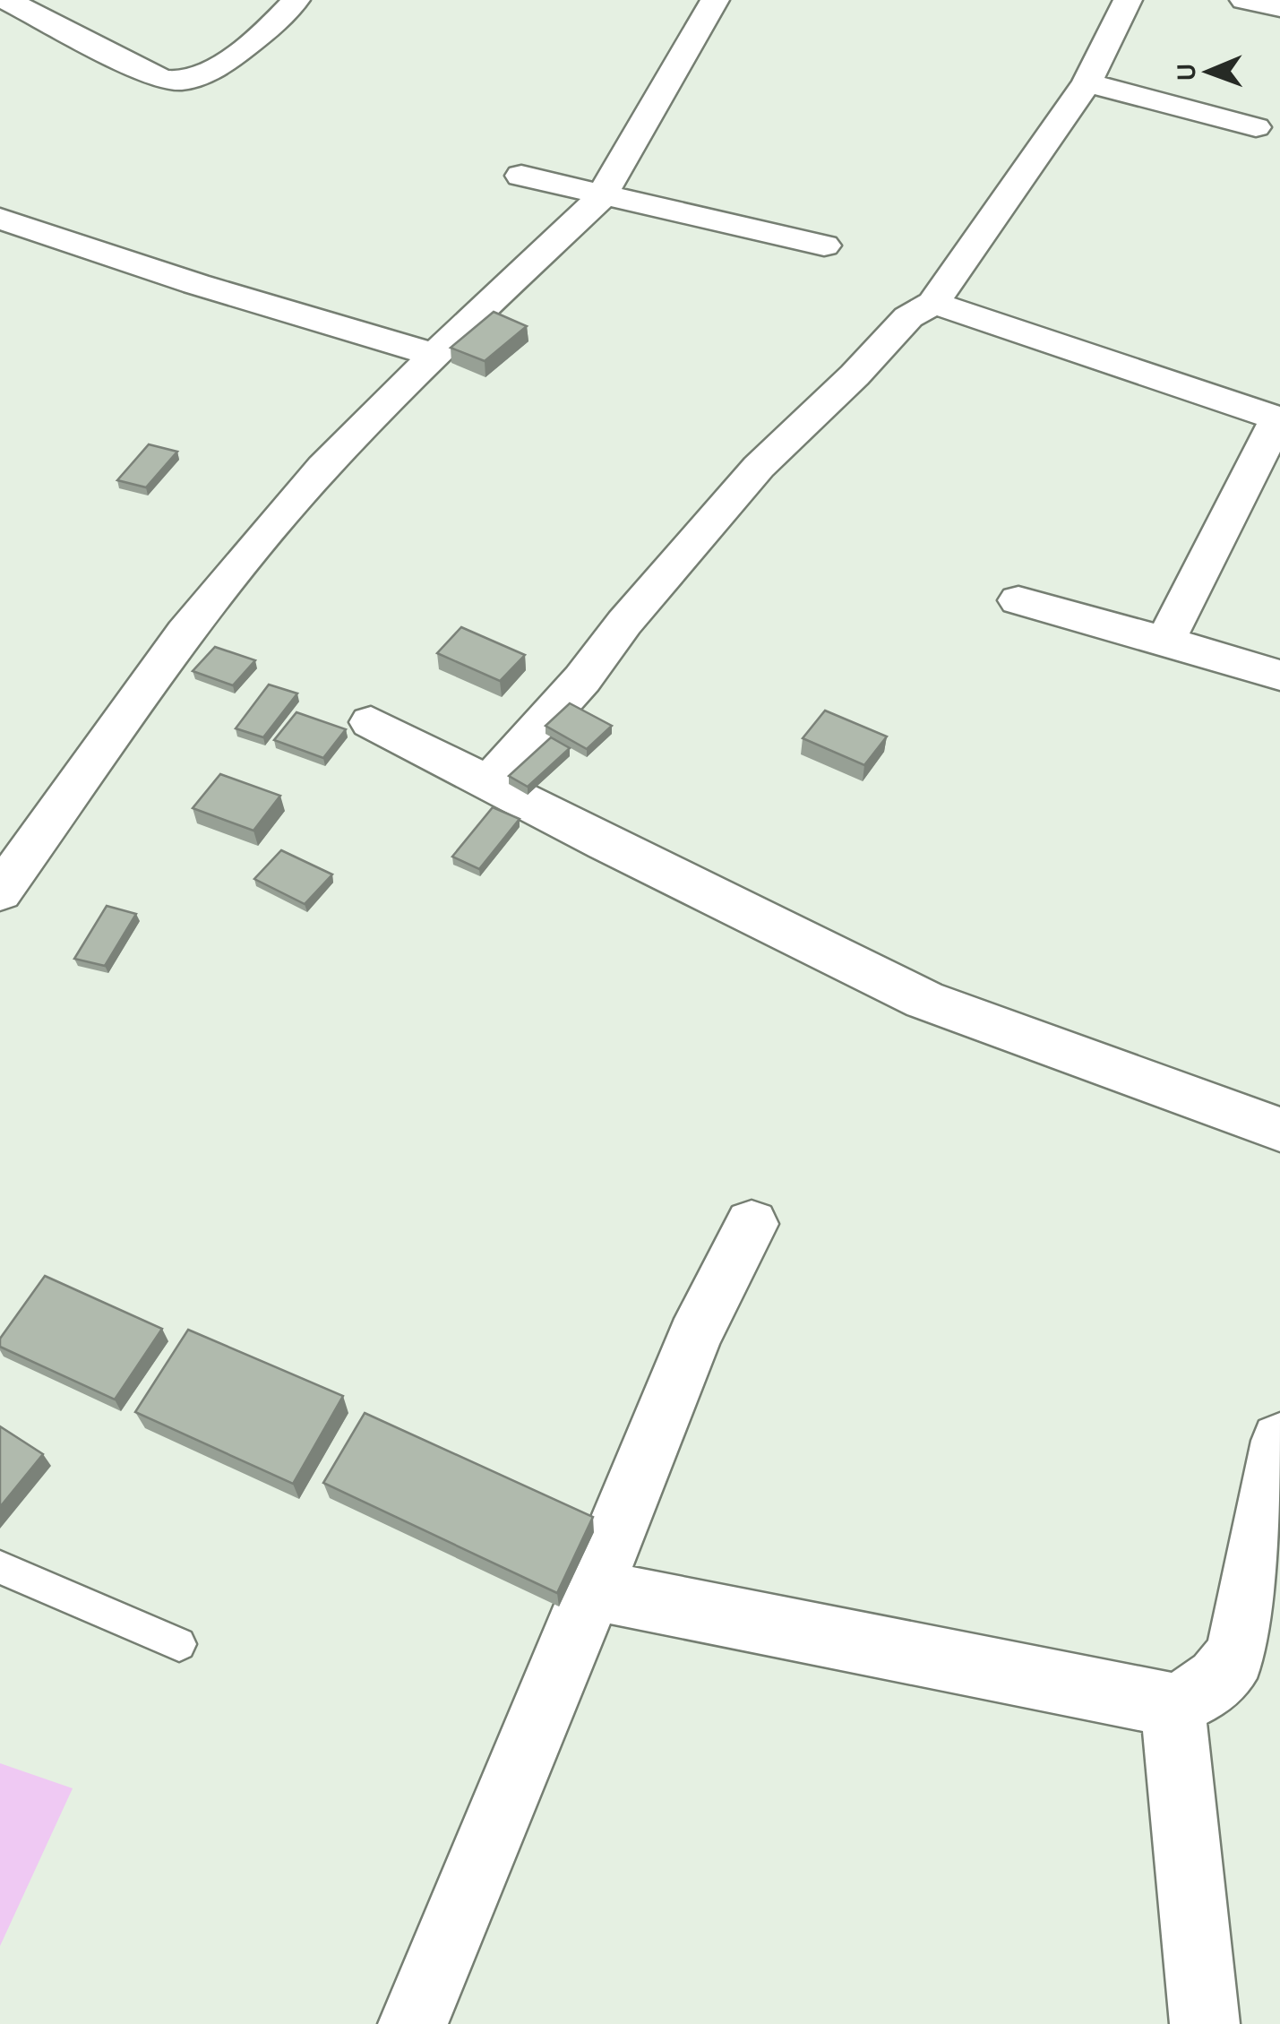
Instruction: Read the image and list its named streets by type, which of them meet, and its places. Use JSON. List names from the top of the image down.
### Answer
{
  "north": "left"
}
